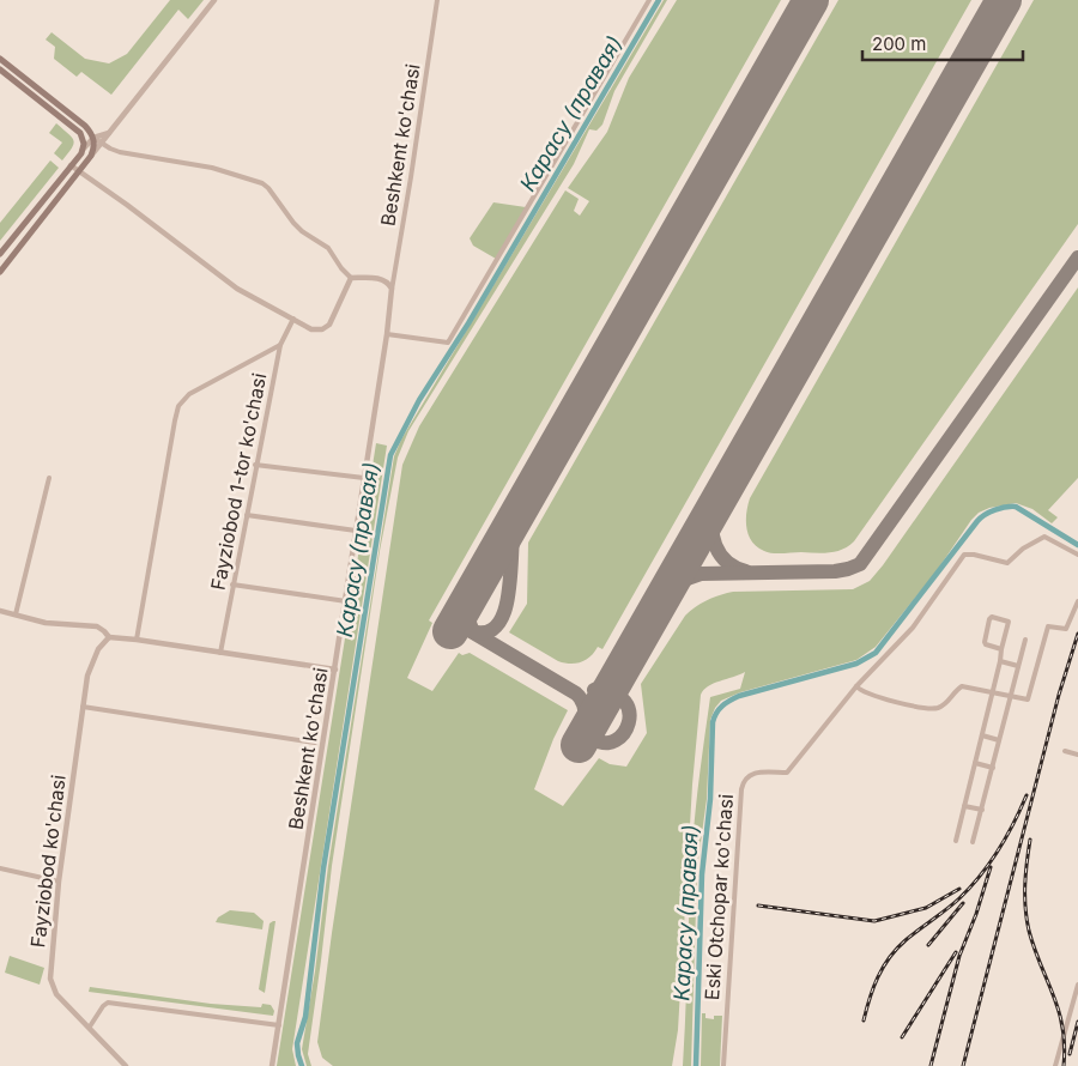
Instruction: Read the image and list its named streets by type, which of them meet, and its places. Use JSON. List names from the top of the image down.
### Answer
{
  "streets": {
    "street": [
      "Beshkent ko'chasi",
      "Fayziobod 1-tor ko'chasi",
      "Fayziobod ko'chasi",
      "Eski Otchopar ko'chasi"
    ]
  },
  "water": ["Карасу (правая)"],
  "scale_bar": "200 m"
}
